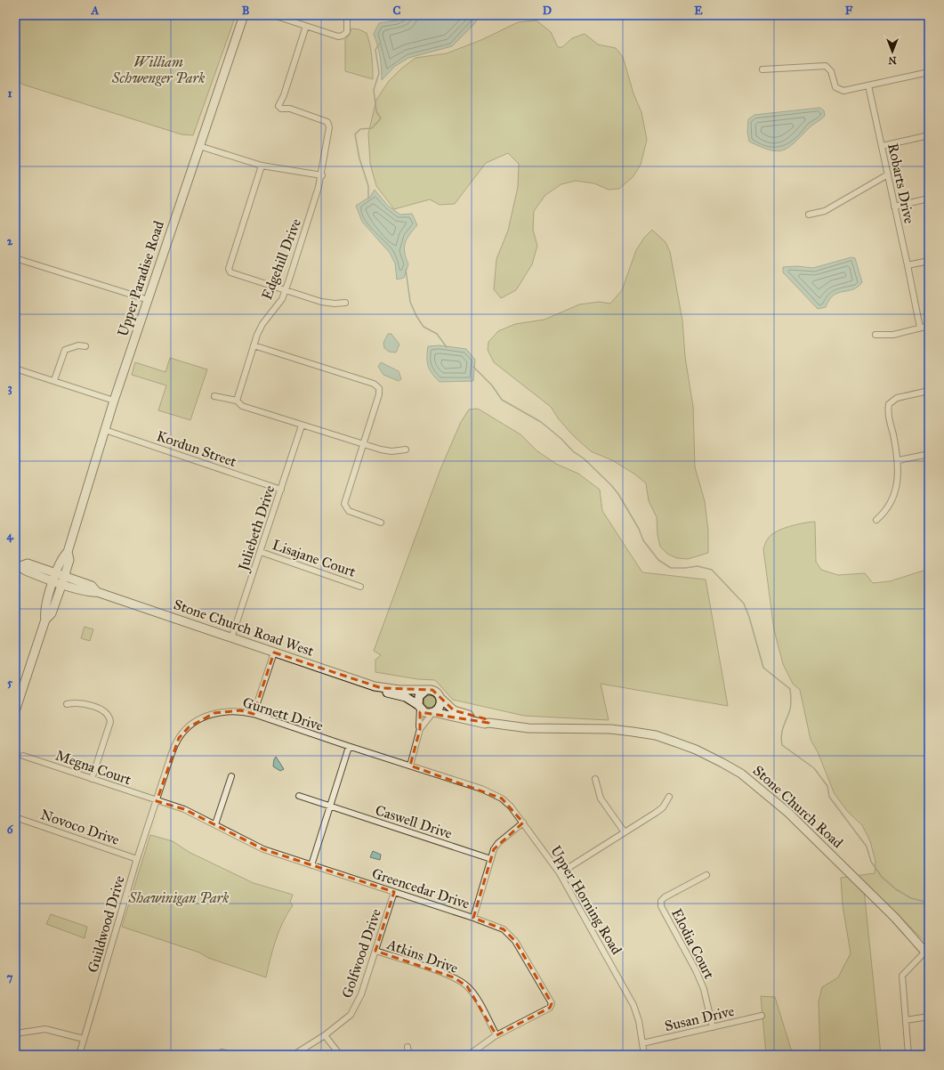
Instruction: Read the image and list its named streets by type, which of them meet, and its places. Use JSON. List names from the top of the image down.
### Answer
{
  "streets": {
    "main road": ["Upper Paradise Road", "Stone Church Road West", "Stone Church Road"],
    "street": [
      "Robarts Drive",
      "Edgehill Drive",
      "Kordun Street",
      "Juliebeth Drive",
      "Lisajane Court",
      "Gurnett Drive",
      "Megna Court",
      "Caswell Drive",
      "Novoco Drive",
      "Greencedar Drive",
      "Upper Horning Road",
      "Guildwood Drive",
      "Elodia Court",
      "Golfwood Drive",
      "Atkins Drive",
      "Susan Drive"
    ]
  },
  "crossings": [
    ["Upper Paradise Road", "Kordun Street"],
    ["Upper Paradise Road", "Stone Church Road West"],
    ["Kordun Street", "Juliebeth Drive"],
    ["Juliebeth Drive", "Lisajane Court"],
    ["Juliebeth Drive", "Stone Church Road West"],
    ["Gurnett Drive", "Megna Court"],
    ["Gurnett Drive", "Greencedar Drive"],
    ["Gurnett Drive", "Upper Horning Road"],
    ["Gurnett Drive", "Guildwood Drive"],
    ["Megna Court", "Greencedar Drive"],
    ["Megna Court", "Guildwood Drive"],
    ["Novoco Drive", "Guildwood Drive"],
    ["Greencedar Drive", "Guildwood Drive"],
    ["Greencedar Drive", "Golfwood Drive"],
    ["Greencedar Drive", "Atkins Drive"],
    ["Upper Horning Road", "Susan Drive"],
    ["Elodia Court", "Susan Drive"],
    ["Golfwood Drive", "Atkins Drive"]
  ],
  "parks": ["William Schwenger Park", "Shawinigan Park"],
  "north": "bottom",
  "grid": {
    "columns": [
      "A",
      "B",
      "C",
      "D",
      "E",
      "F"
    ],
    "rows": [
      "1",
      "2",
      "3",
      "4",
      "5",
      "6",
      "7"
    ]
  }
}
